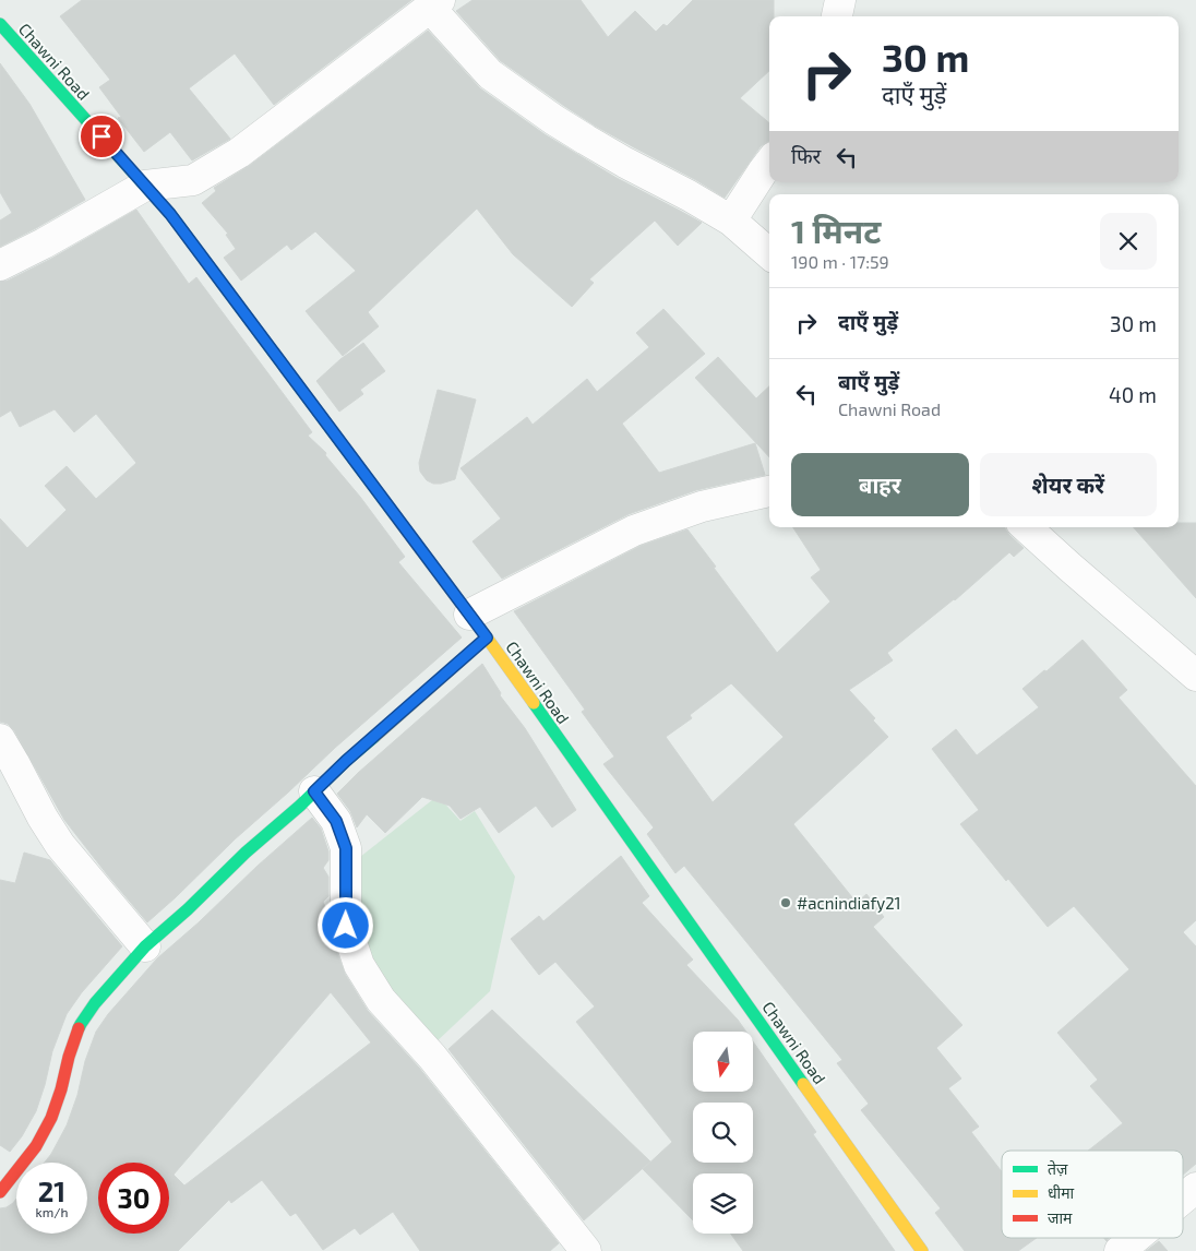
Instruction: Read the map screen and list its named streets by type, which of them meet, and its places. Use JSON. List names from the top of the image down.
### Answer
{
  "streets": {
    "street": ["Chawni Road"]
  },
  "places": ["#acnindiafy21"],
  "legend": ["तेज़", "धीमा", "जाम"],
  "north": "bottom",
  "page": {
    "turn": ["30 m", "दाएँ मुड़ें"],
    "then": "फिर",
    "heading": ["1 मिनट", "190 m · 17:59"],
    "list": [
      {
        "name": "दाएँ मुड़ें",
        "value": "30 m"
      },
      {
        "name": "बाएँ मुड़ें",
        "note": "Chawni Road",
        "value": "40 m"
      }
    ],
    "buttons": ["बाहर", "शेयर करें"],
    "speed": "21 km/h",
    "limit": "30"
  }
}
